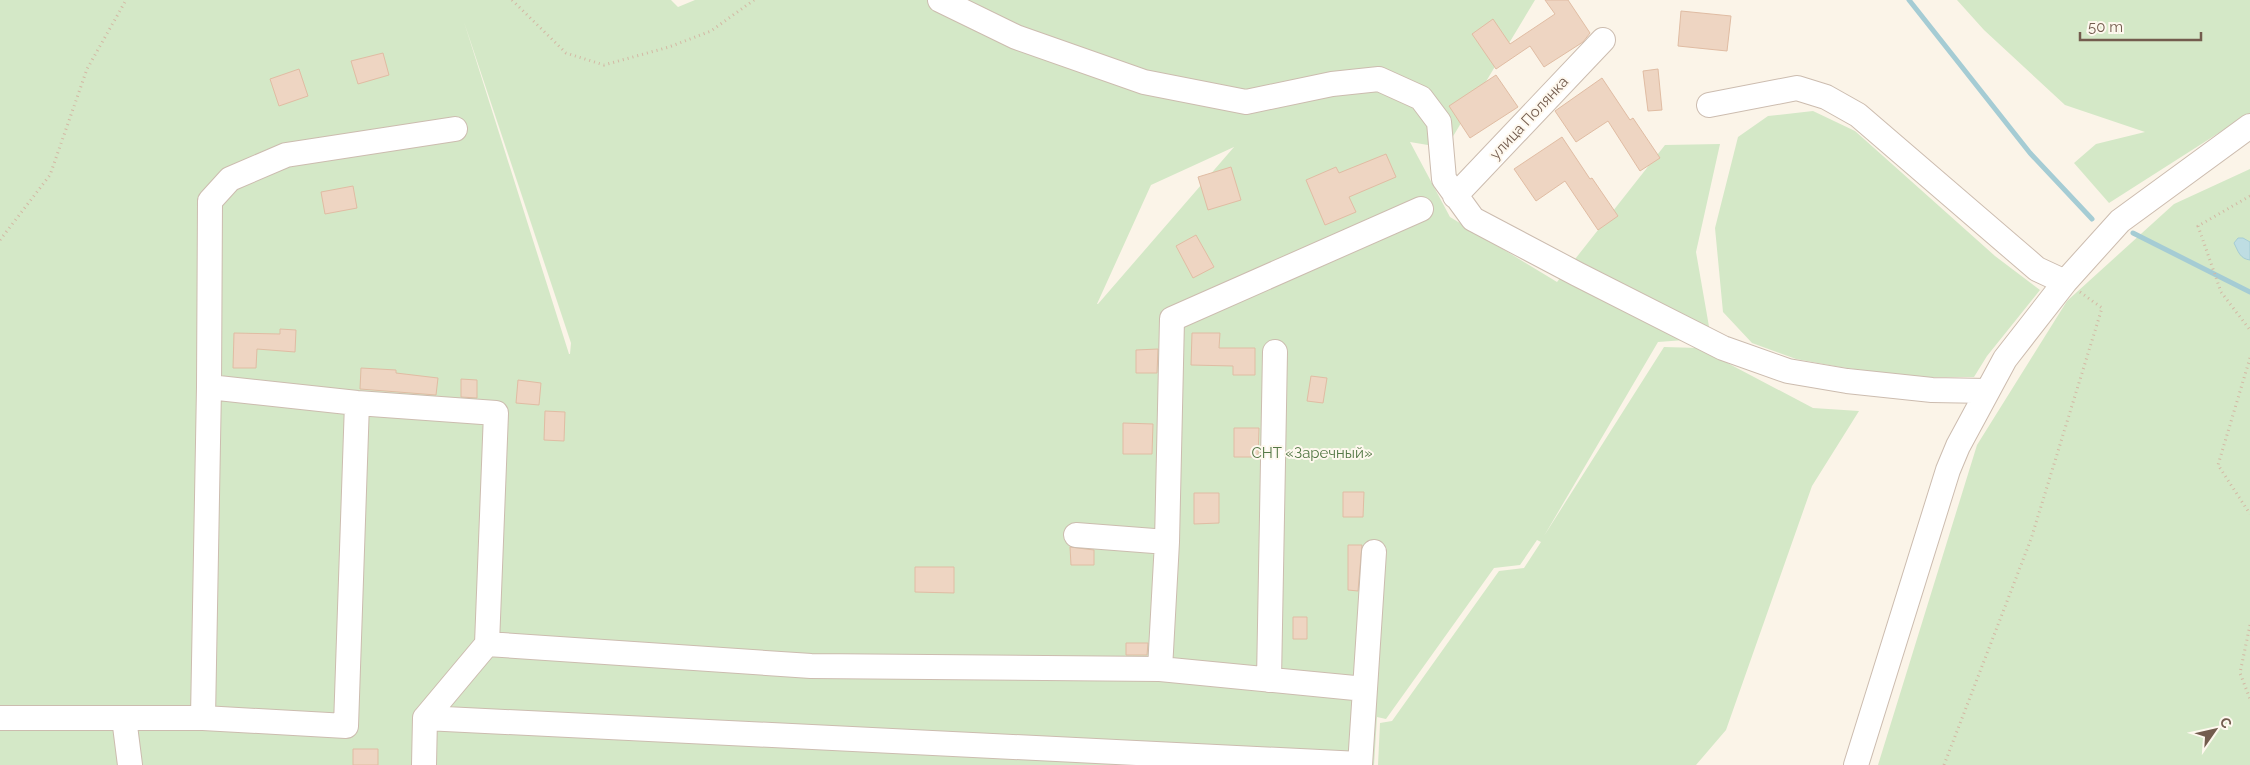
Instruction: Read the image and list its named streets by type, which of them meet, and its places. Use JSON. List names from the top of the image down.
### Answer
{
  "streets": {
    "street": ["улица Полянка"]
  },
  "parks": ["СНТ «Заречный»"],
  "scale_bar": "50 m",
  "north": "top right"
}
